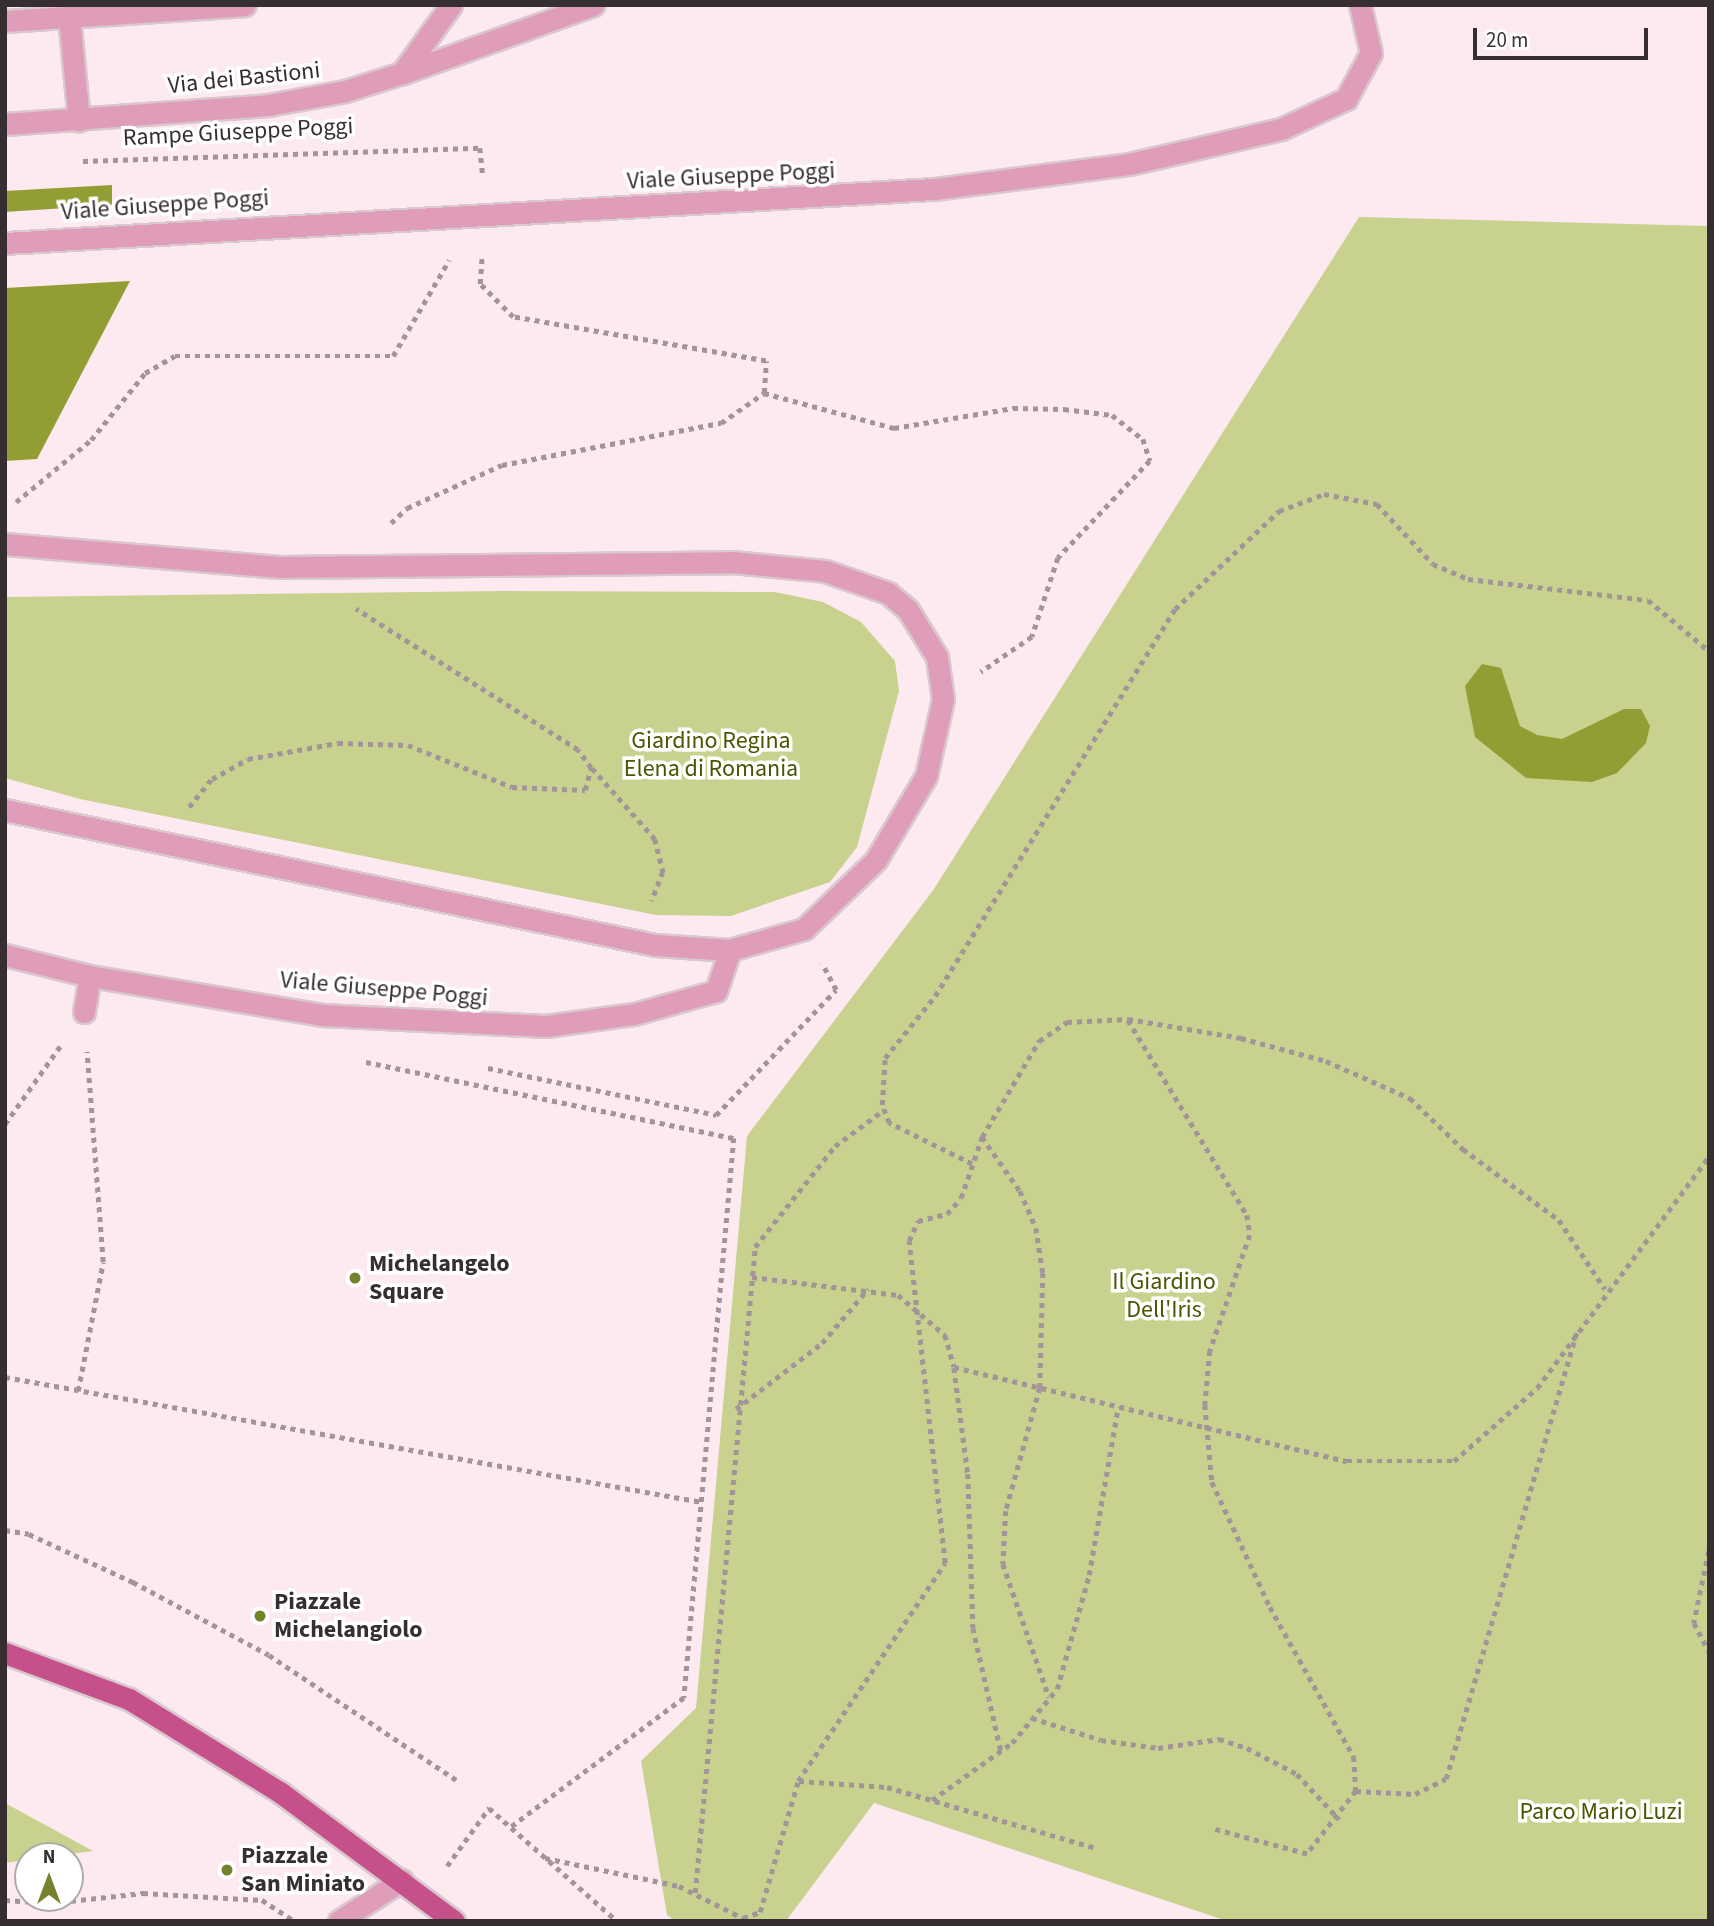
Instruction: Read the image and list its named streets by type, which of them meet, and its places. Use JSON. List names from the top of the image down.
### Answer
{
  "streets": {
    "street": ["Via dei Bastioni", "Viale Giuseppe Poggi"],
    "path": ["Rampe Giuseppe Poggi"]
  },
  "crossings": [
    ["Via dei Bastioni", "Rampe Giuseppe Poggi"],
    ["Rampe Giuseppe Poggi", "Viale Giuseppe Poggi"]
  ],
  "parks": ["Giardino Regina Elena di Romania", "Il Giardino Dell'Iris", "Parco Mario Luzi"],
  "places": ["Michelangelo Square", "Piazzale Michelangiolo", "Piazzale San Miniato"],
  "scale_bar": "20 m",
  "north": "top"
}
